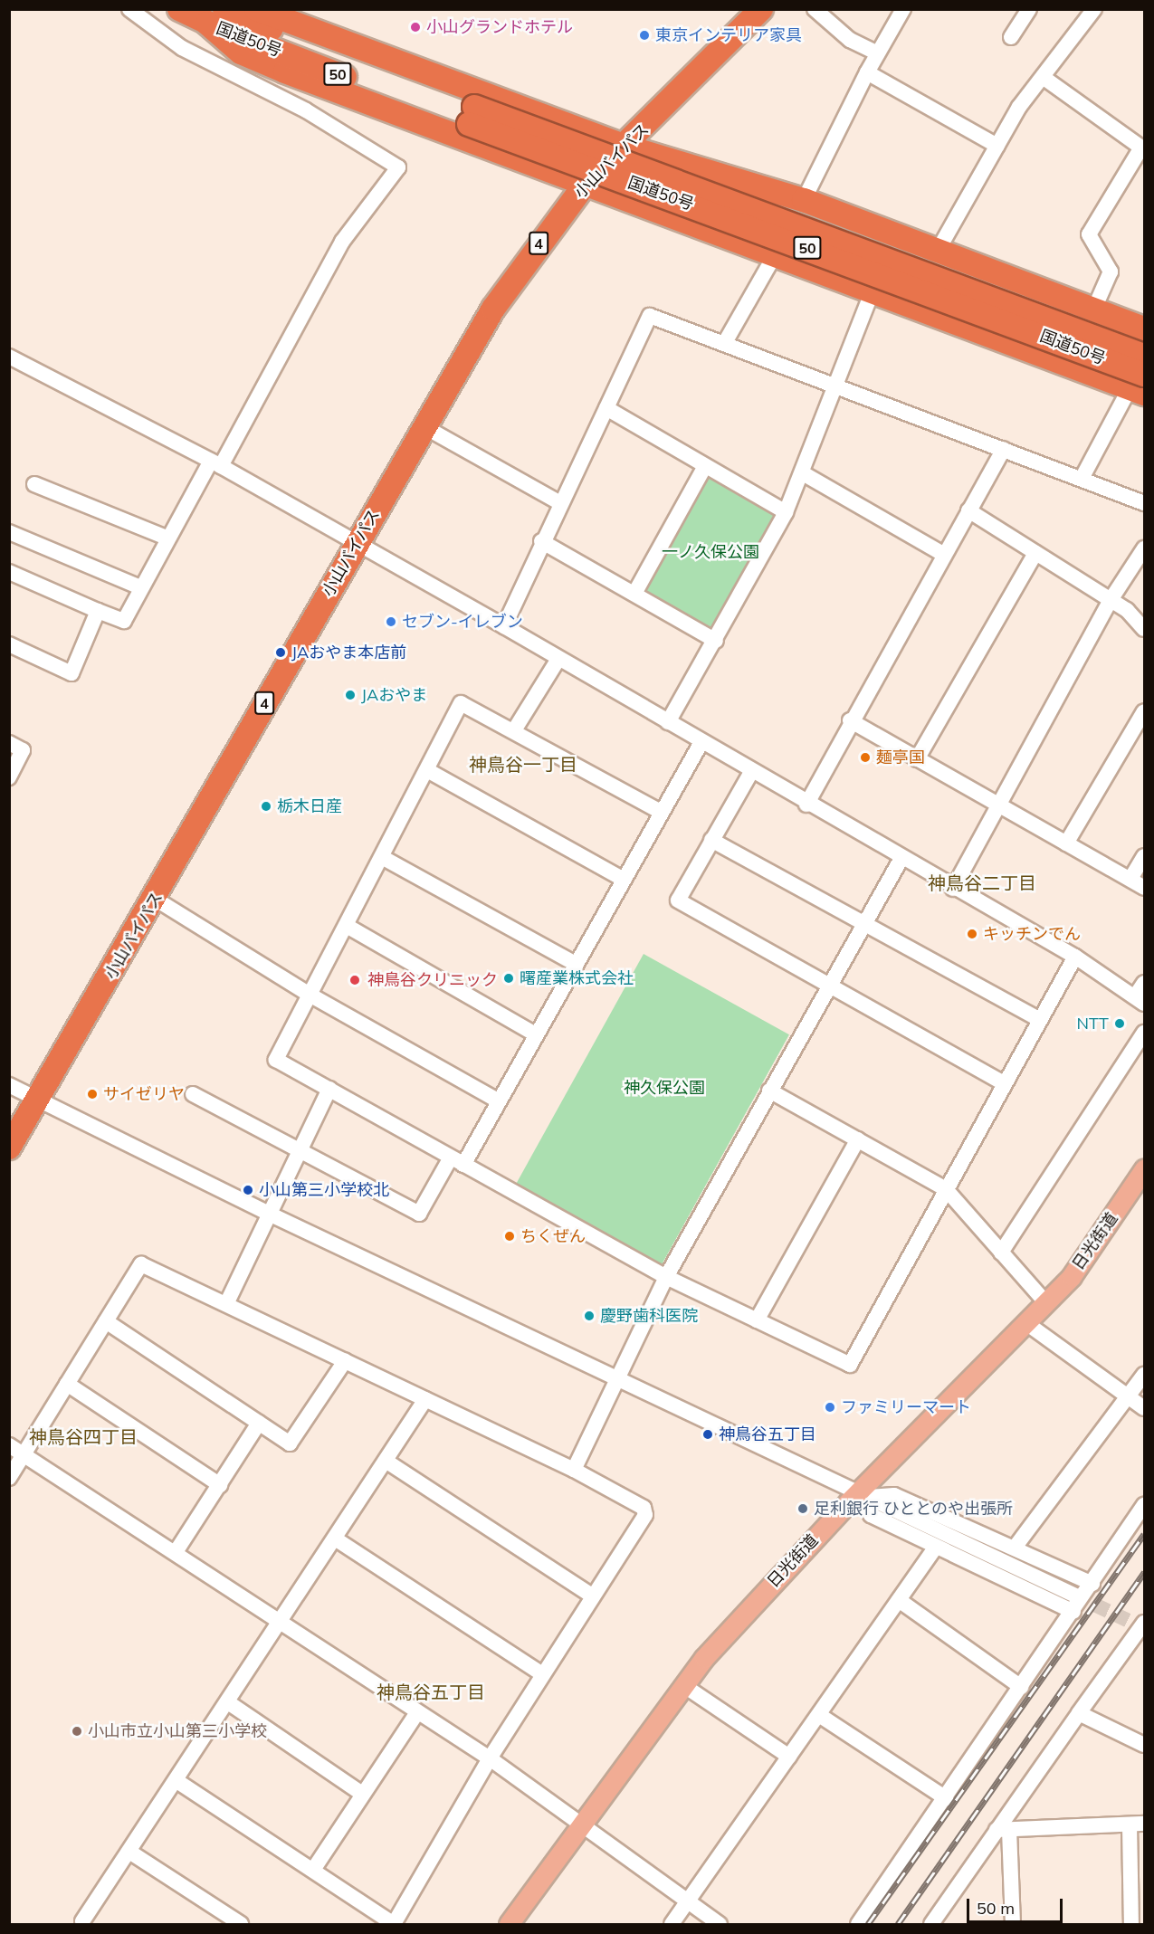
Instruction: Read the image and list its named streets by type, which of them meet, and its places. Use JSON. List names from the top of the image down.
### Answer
{
  "streets": {
    "highway": [
      "国道50号",
      "50",
      "小山バイパス",
      "4"
    ],
    "main road": ["日光街道"]
  },
  "districts": [
    "神鳥谷一丁目",
    "神鳥谷二丁目",
    "神鳥谷四丁目",
    "神鳥谷五丁目"
  ],
  "parks": ["一ノ久保公園", "神久保公園"],
  "places": [
    "小山グランドホテル",
    "東京インテリア家具",
    "セブン-イレブン",
    "JAおやま本店前",
    "JAおやま",
    "麺亭国",
    "栃木日産",
    "キッチンでん",
    "曙産業株式会社",
    "神鳥谷クリニック",
    "NTT",
    "サイゼリヤ",
    "小山第三小学校北",
    "ちくぜん",
    "慶野歯科医院",
    "ファミリーマート",
    "神鳥谷五丁目",
    "足利銀行 ひととのや出張所",
    "小山市立小山第三小学校"
  ],
  "scale_bar": "50 m"
}
